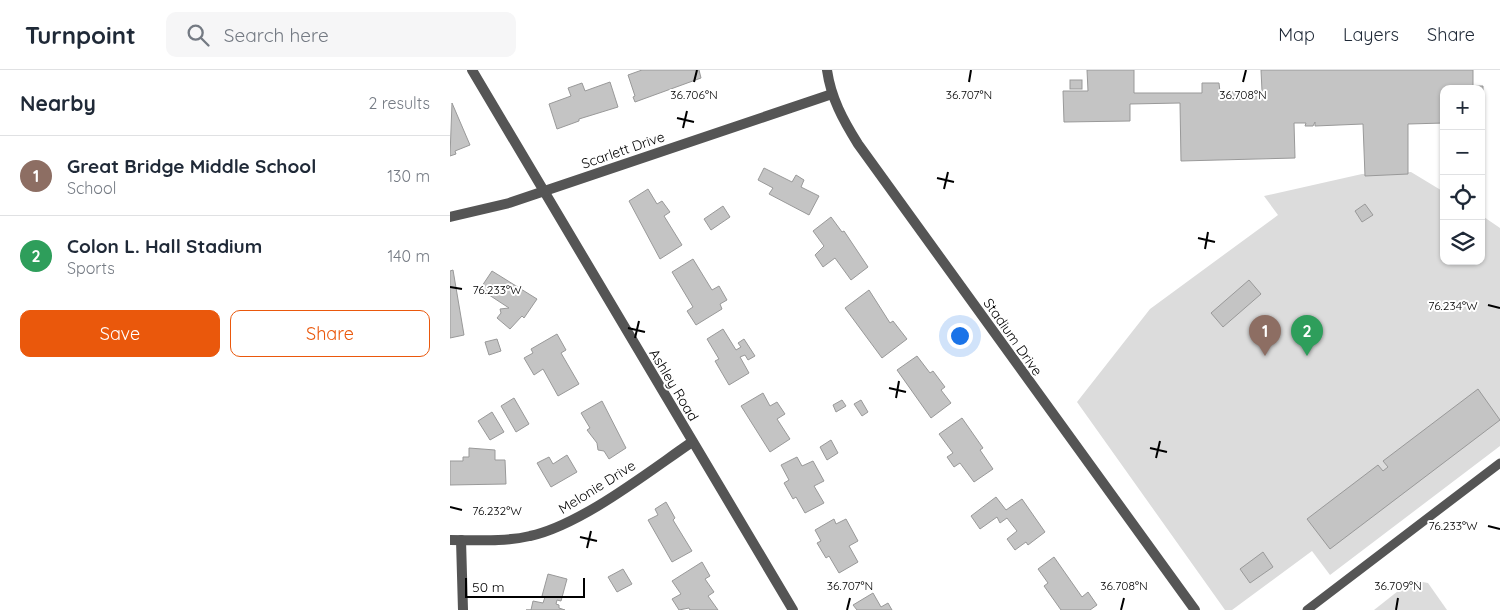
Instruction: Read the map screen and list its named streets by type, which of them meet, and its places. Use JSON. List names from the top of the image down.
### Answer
{
  "streets": {
    "street": [
      "Scarlett Drive",
      "Stadium Drive",
      "Ashley Road",
      "Melonie Drive"
    ]
  },
  "crossings": [
    ["Scarlett Drive", "Stadium Drive"],
    ["Scarlett Drive", "Ashley Road"],
    ["Ashley Road", "Melonie Drive"]
  ],
  "scale_bar": "50 m",
  "page": {
    "header": "Turnpoint",
    "search": "Search here",
    "nav": ["Map", "Layers", "Share"],
    "heading": ["Nearby", "2 results"],
    "map_buttons": ["+", "−"],
    "list": [
      {
        "mark": "1",
        "name": "Great Bridge Middle School",
        "note": "School",
        "value": "130 m"
      },
      {
        "mark": "2",
        "name": "Colon L. Hall Stadium",
        "note": "Sports",
        "value": "140 m"
      }
    ],
    "buttons": ["Save", "Share"],
    "pins": ["1", "2"],
    "scale": "50 m"
  },
  "coordinates": [
    "36.706°N",
    "36.707°N",
    "36.708°N",
    "76.233°W",
    "76.234°W",
    "76.232°W",
    "36.709°N"
  ]
}
